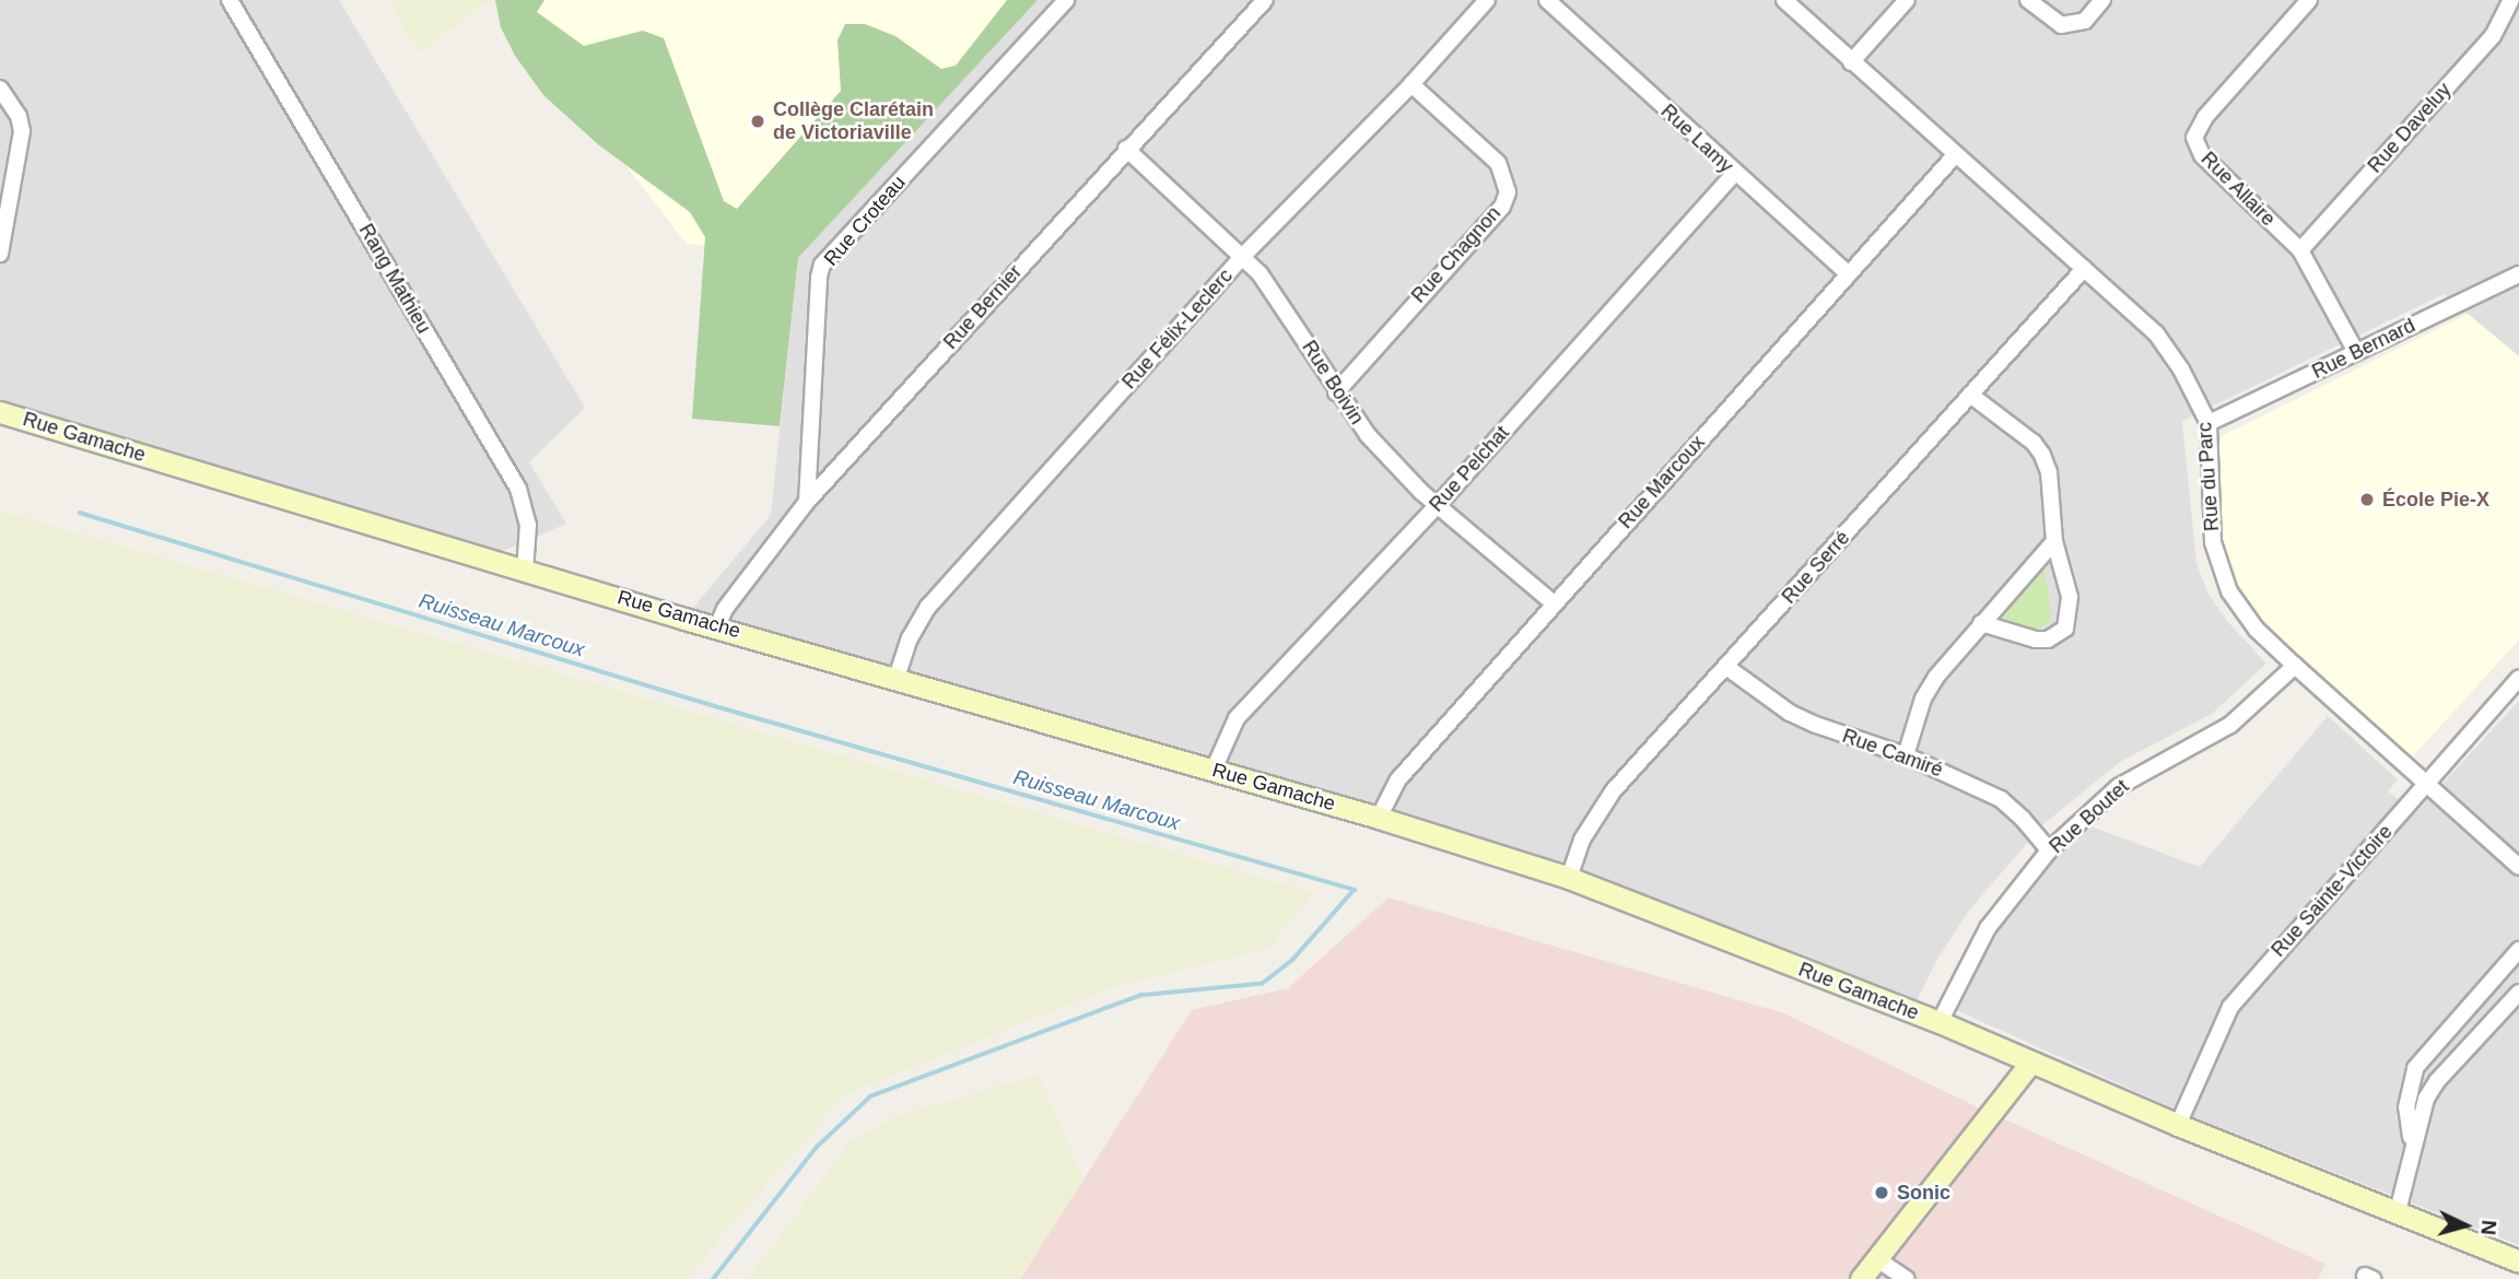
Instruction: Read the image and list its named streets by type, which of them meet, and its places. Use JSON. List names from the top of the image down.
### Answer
{
  "streets": {
    "street": [
      "Rue Daveluy",
      "Rue Lamy",
      "Rue Allaire",
      "Rue Croteau",
      "Rue Chagnon",
      "Rang Mathieu",
      "Rue Bernier",
      "Rue Félix-Leclerc",
      "Rue Bernard",
      "Rue Boivin",
      "Rue Gamache",
      "Rue Pelchat",
      "Rue du Parc",
      "Rue Marcoux",
      "Rue Serré",
      "Rue Camiré",
      "Rue Boutet",
      "Rue Sainte-Victoire"
    ]
  },
  "crossings": [
    ["Rue Daveluy", "Rue Allaire"],
    ["Rue Lamy", "Rue Pelchat"],
    ["Rue Lamy", "Rue Marcoux"],
    ["Rue Allaire", "Rue Bernard"],
    ["Rue Croteau", "Rue Bernier"],
    ["Rue Chagnon", "Rue Félix-Leclerc"],
    ["Rue Chagnon", "Rue Boivin"],
    ["Rang Mathieu", "Rue Gamache"],
    ["Rue Bernier", "Rue Boivin"],
    ["Rue Bernier", "Rue Gamache"],
    ["Rue Félix-Leclerc", "Rue Boivin"],
    ["Rue Félix-Leclerc", "Rue Gamache"],
    ["Rue Bernard", "Rue du Parc"],
    ["Rue Boivin", "Rue Pelchat"],
    ["Rue Boivin", "Rue Marcoux"],
    ["Rue Gamache", "Rue Pelchat"],
    ["Rue Gamache", "Rue Marcoux"],
    ["Rue Gamache", "Rue Serré"],
    ["Rue Gamache", "Rue Boutet"],
    ["Rue Gamache", "Rue Sainte-Victoire"],
    ["Rue du Parc", "Rue Marcoux"],
    ["Rue du Parc", "Rue Serré"],
    ["Rue du Parc", "Rue Boutet"],
    ["Rue du Parc", "Rue Sainte-Victoire"],
    ["Rue Serré", "Rue Camiré"],
    ["Rue Camiré", "Rue Boutet"]
  ],
  "water": ["Ruisseau Marcoux"],
  "places": ["Collège Clarétain de Victoriaville", "École Pie-X", "Sonic"],
  "north": "right"
}
